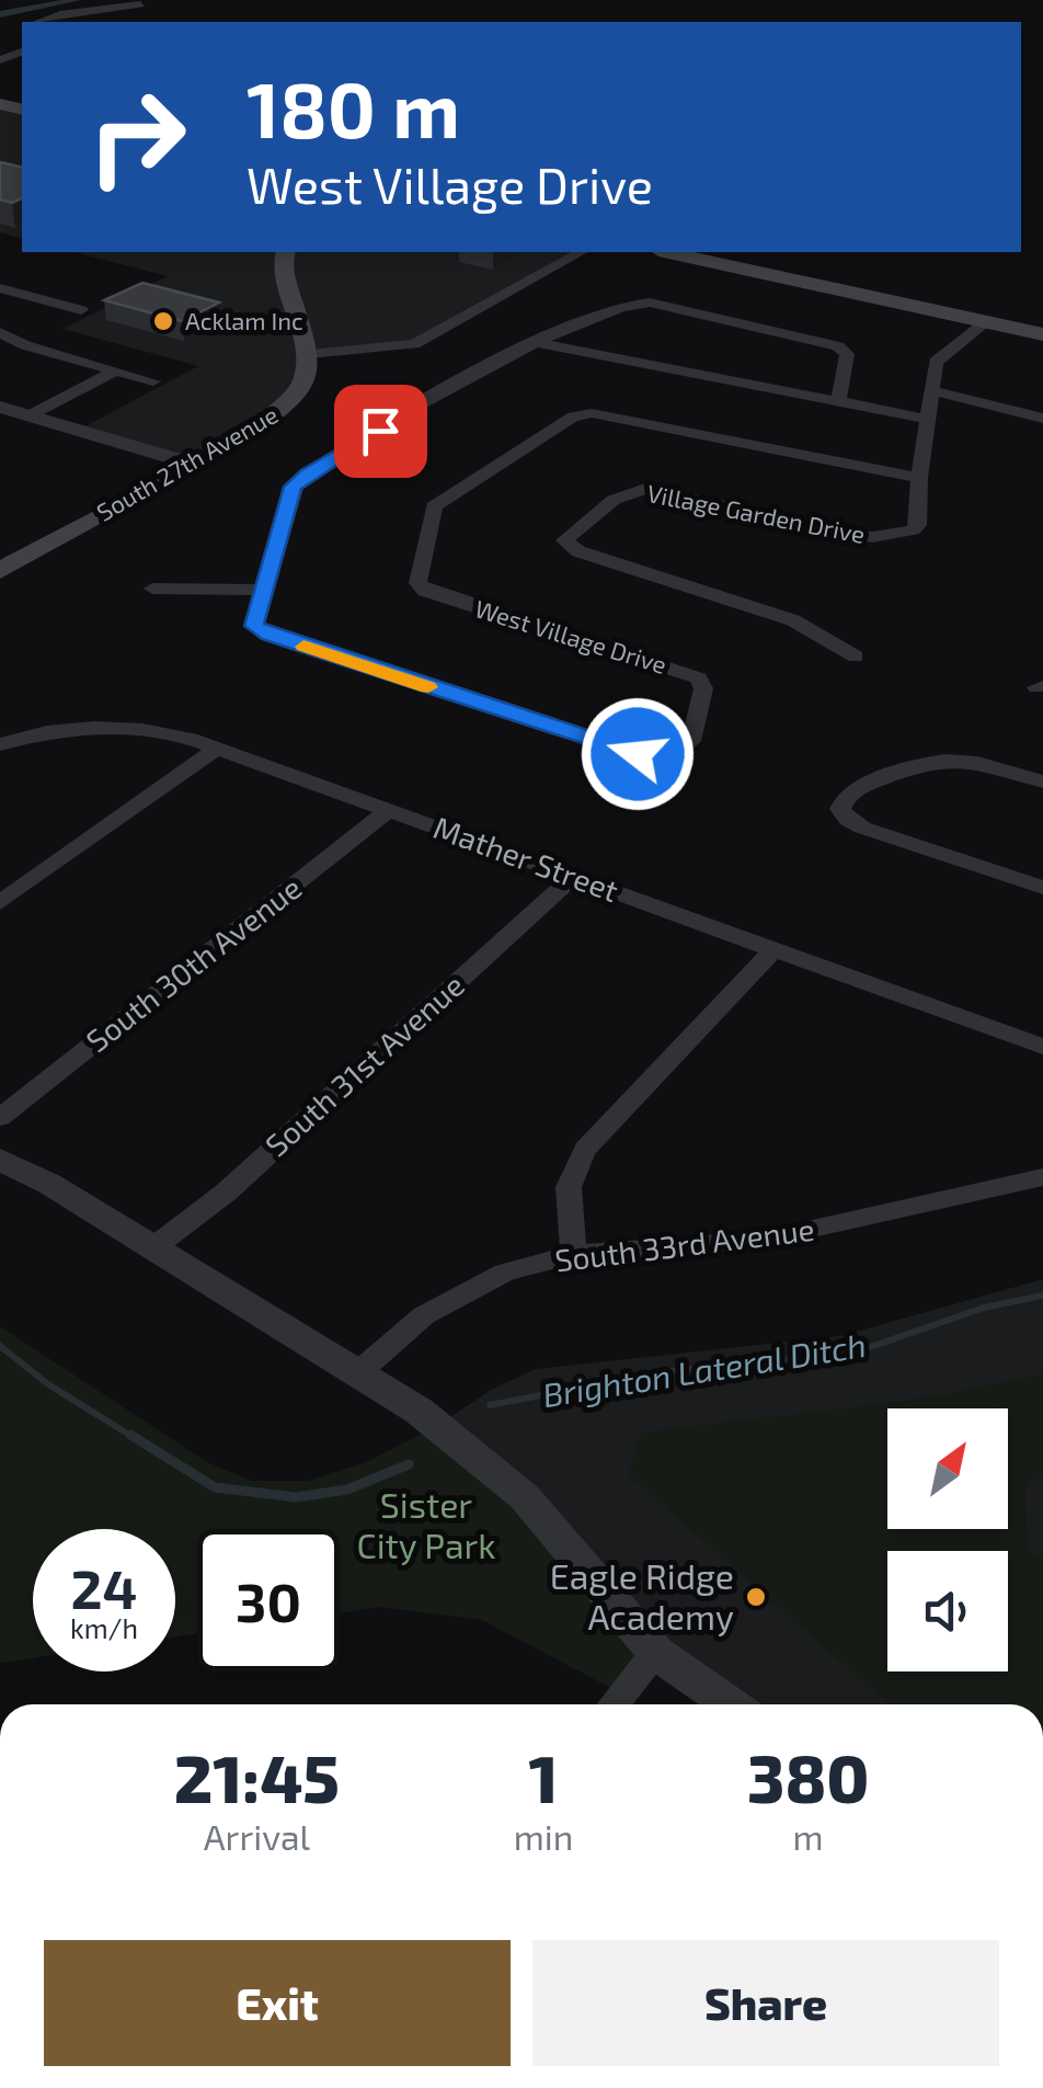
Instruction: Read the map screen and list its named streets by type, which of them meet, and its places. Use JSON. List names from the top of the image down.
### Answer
{
  "streets": {
    "main road": ["South 27th Avenue"],
    "street": [
      "Village Garden Drive",
      "West Village Drive",
      "Mather Street",
      "South 30th Avenue",
      "South 31st Avenue",
      "South 33rd Avenue"
    ]
  },
  "crossings": [
    ["Village Garden Drive", "West Village Drive"],
    ["Mather Street", "South 30th Avenue"],
    ["Mather Street", "South 31st Avenue"]
  ],
  "water": ["Brighton Lateral Ditch"],
  "parks": ["Sister City Park"],
  "places": ["Acklam Inc", "Eagle Ridge Academy"],
  "north": "top right",
  "page": {
    "turn": ["180 m", "West Village Drive"],
    "speed": "24 km/h",
    "limit": "30",
    "eta": [
      "21:45",
      "Arrival",
      "1",
      "min",
      "380",
      "m"
    ],
    "buttons": ["Exit", "Share"]
  }
}
